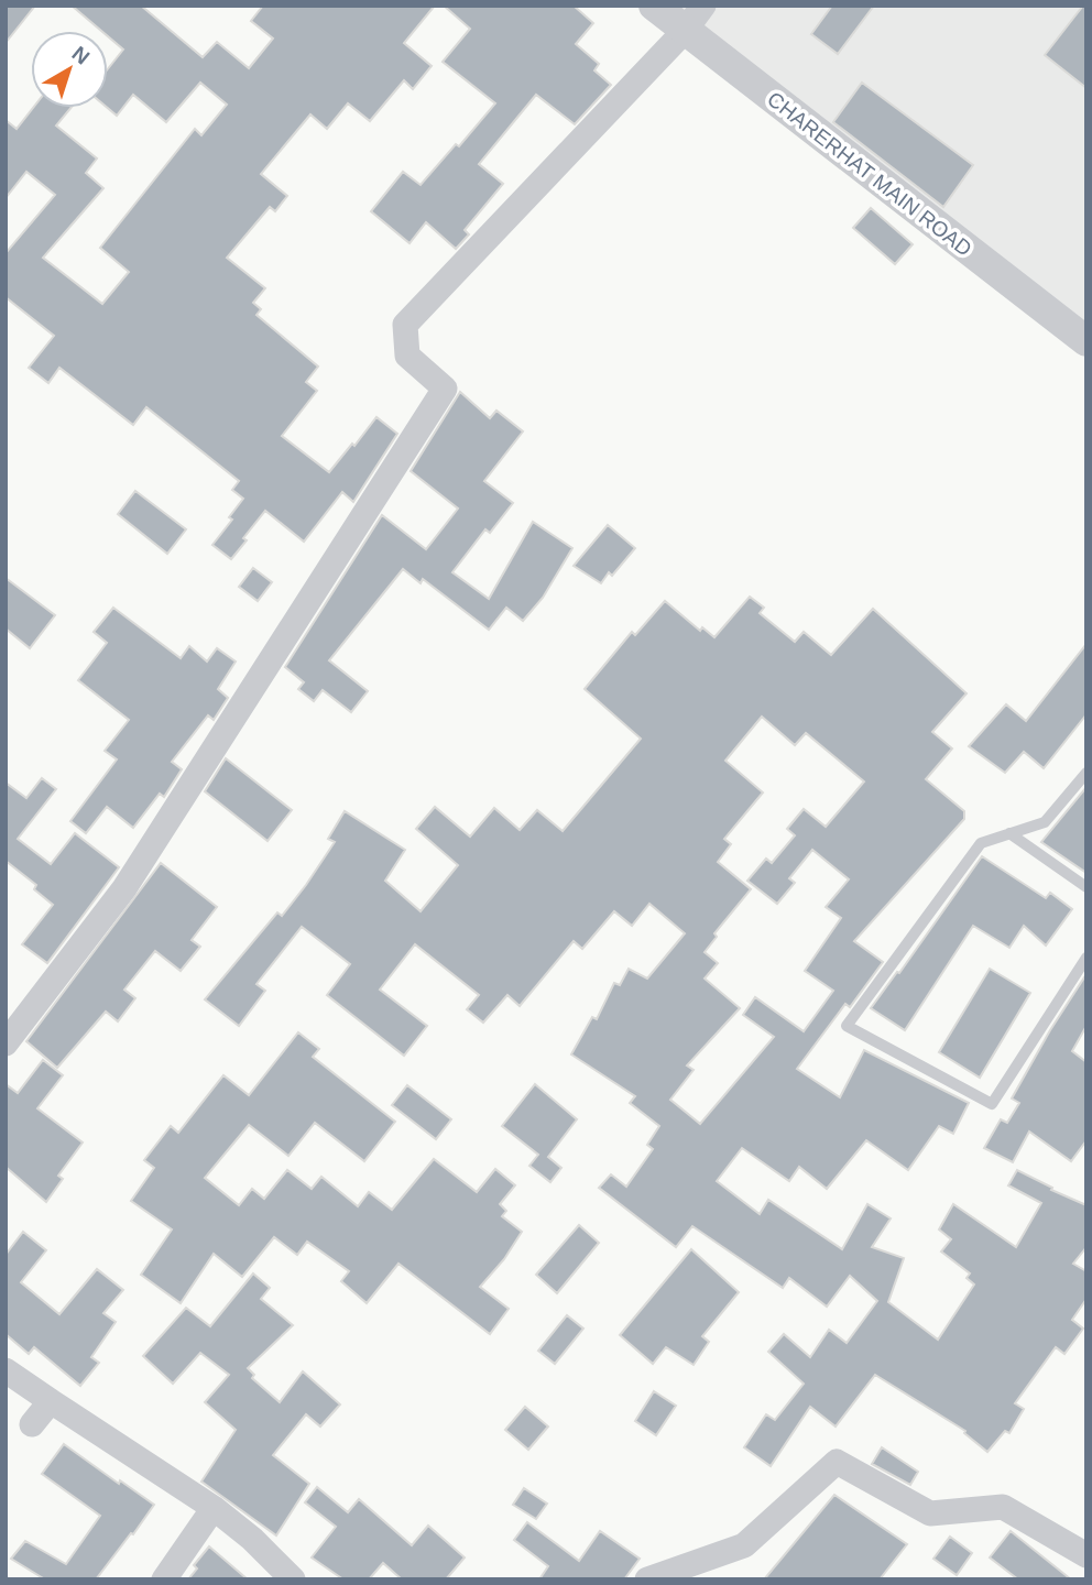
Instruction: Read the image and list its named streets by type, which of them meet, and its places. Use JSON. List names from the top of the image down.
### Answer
{
  "streets": {
    "street": ["CHARERHAT MAIN ROAD"]
  },
  "north": "top right"
}
